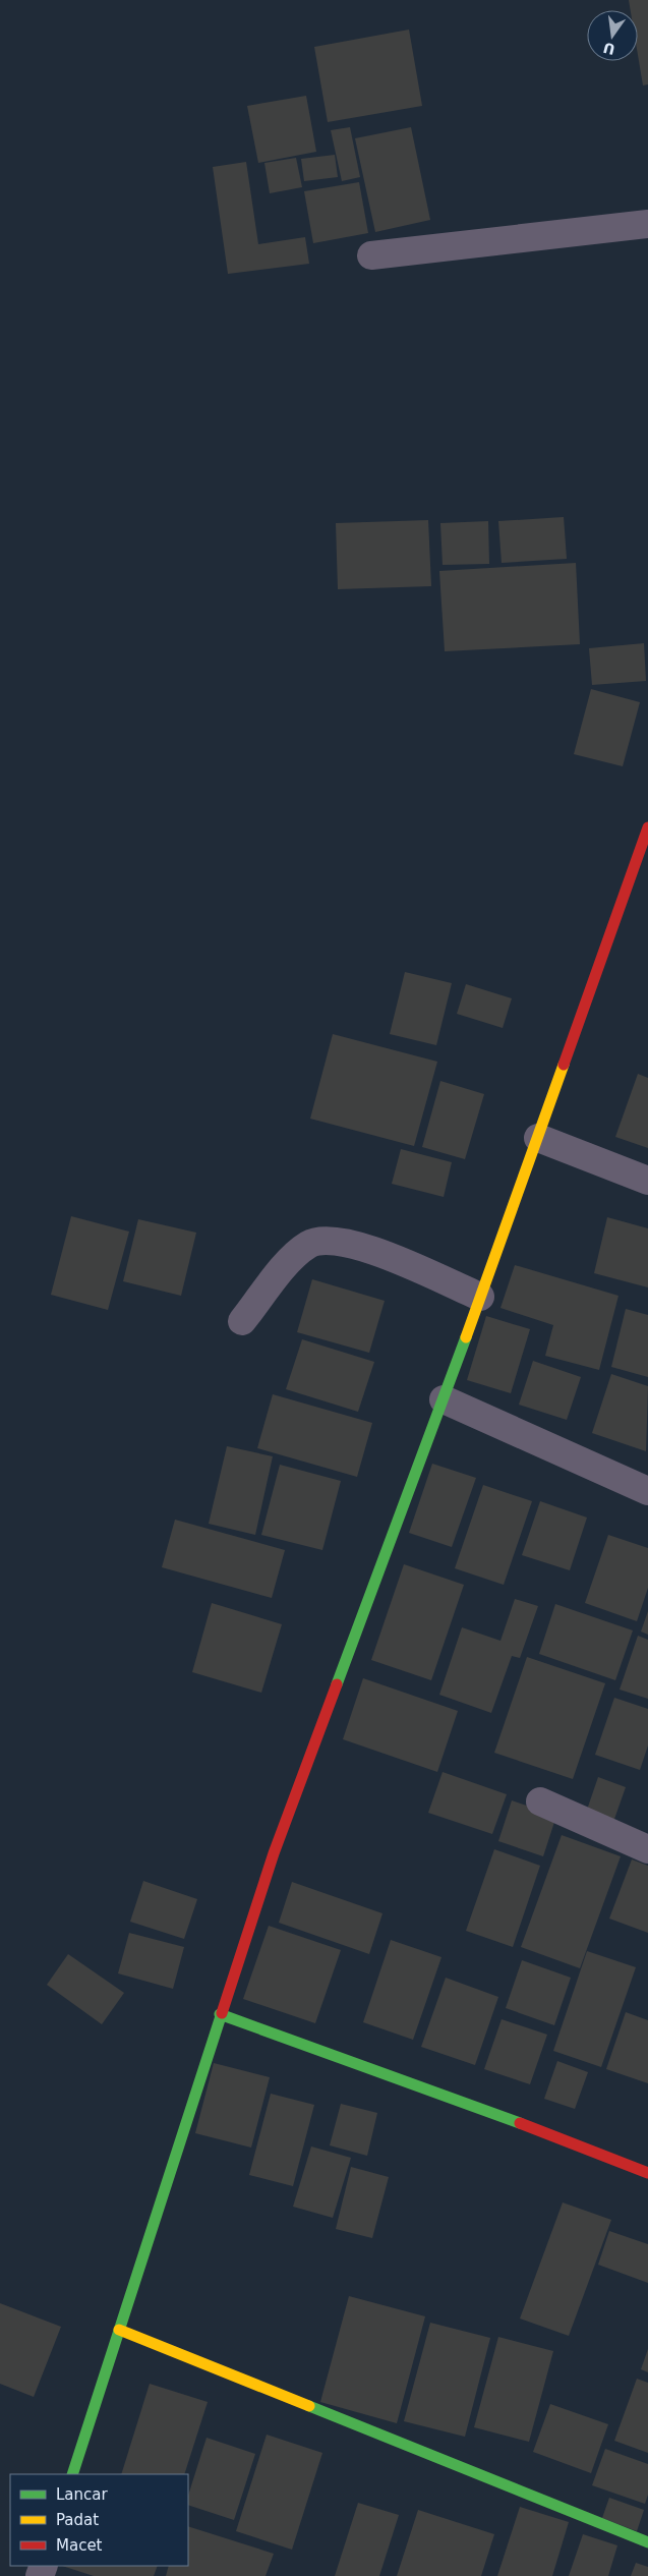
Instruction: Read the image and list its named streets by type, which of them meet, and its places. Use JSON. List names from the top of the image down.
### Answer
{
  "legend": ["Lancar", "Padat", "Macet"],
  "north": "bottom"
}
